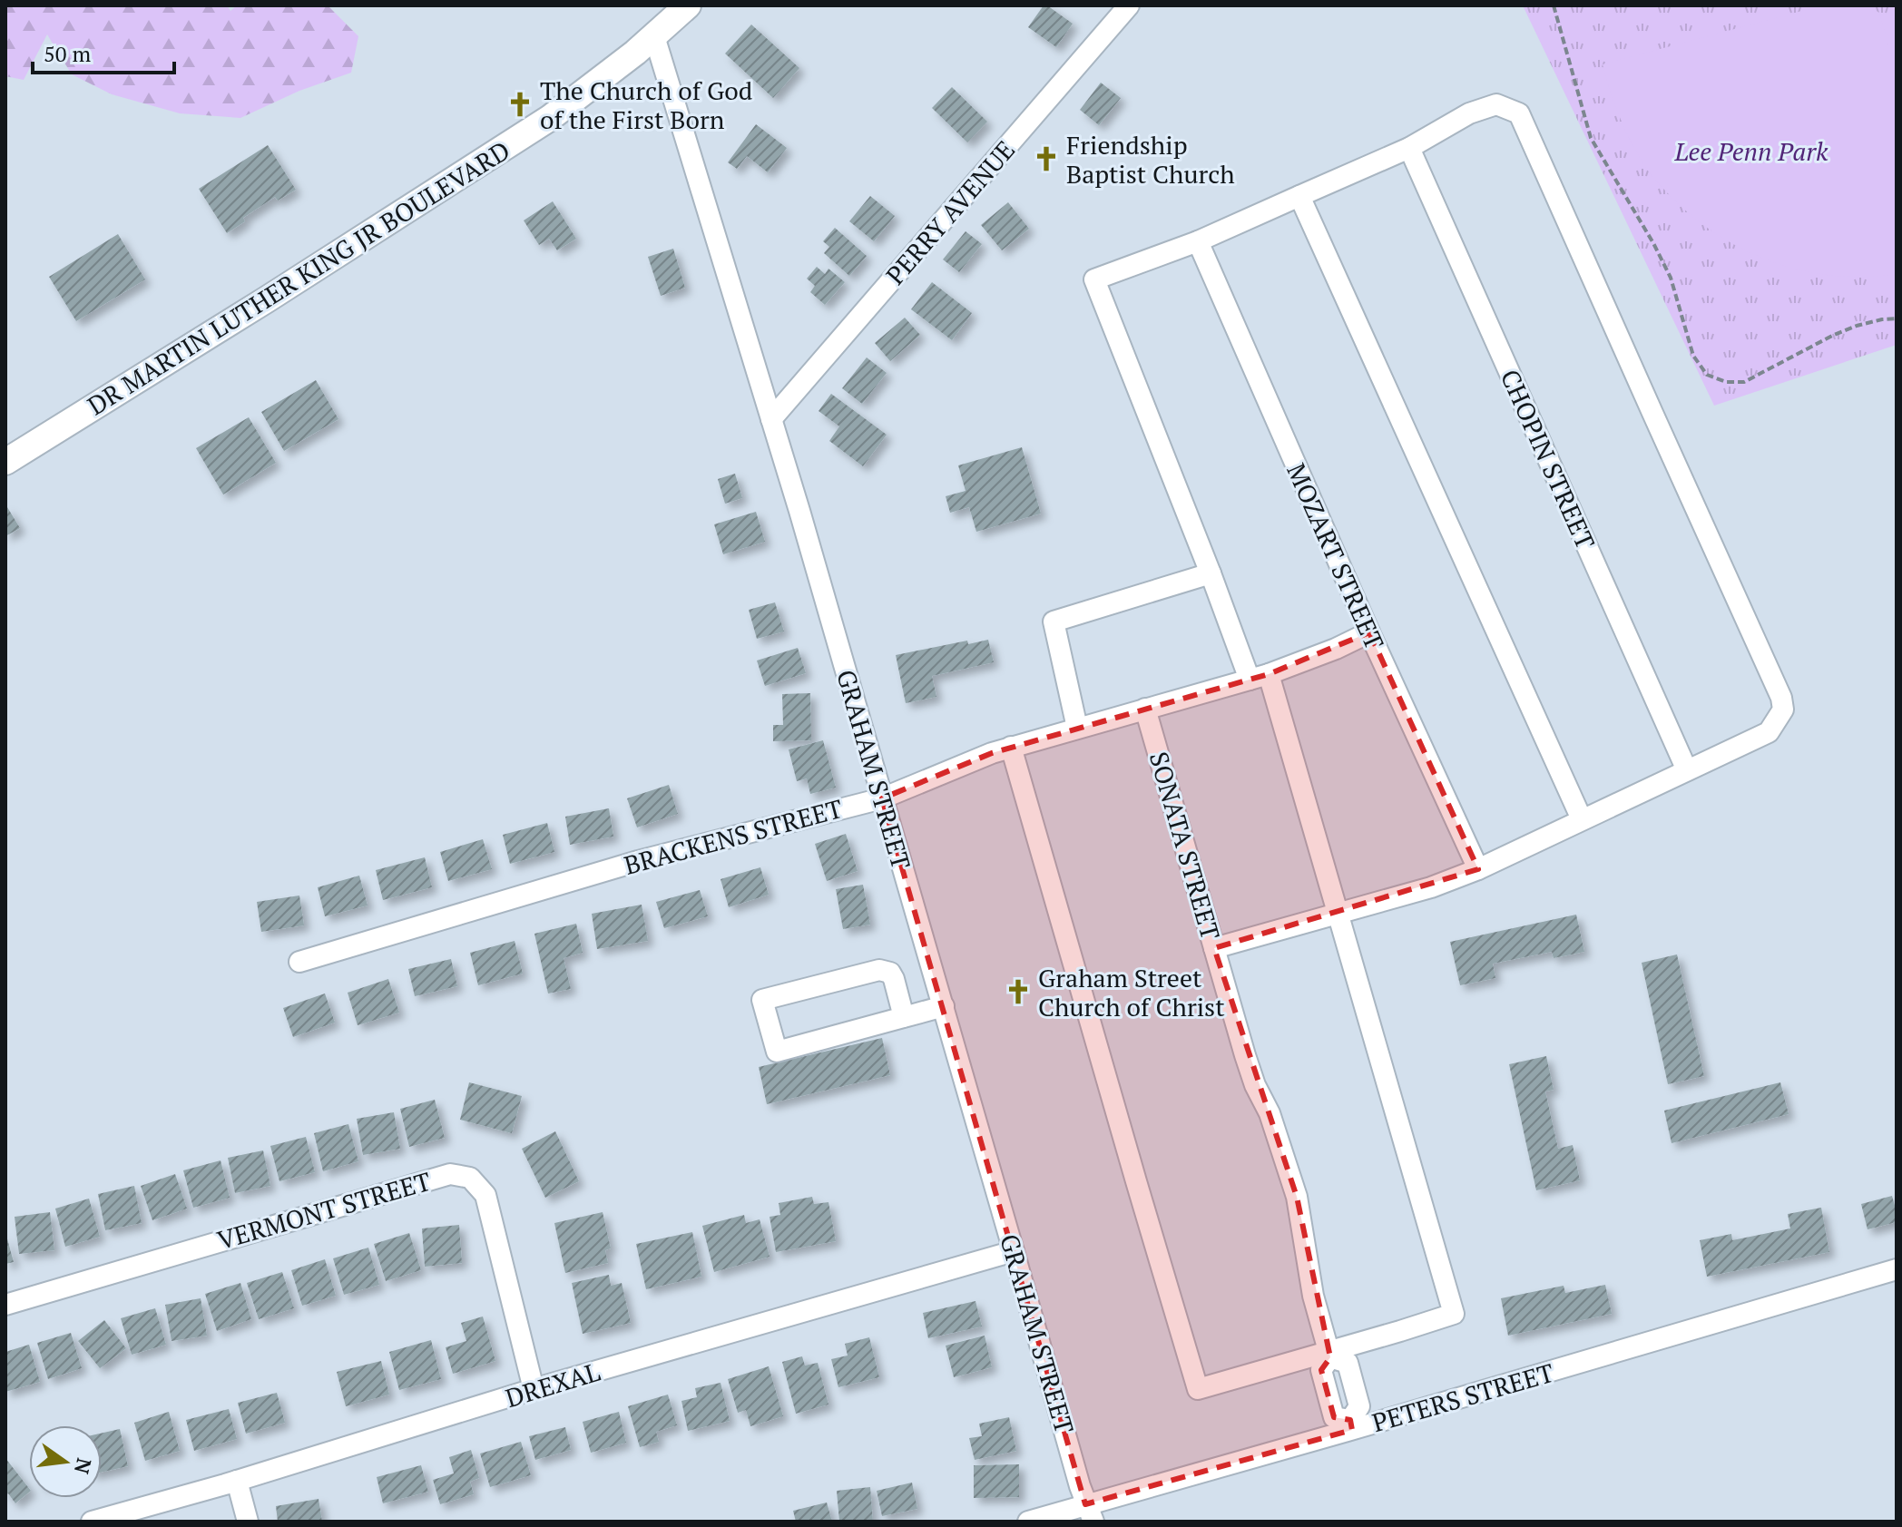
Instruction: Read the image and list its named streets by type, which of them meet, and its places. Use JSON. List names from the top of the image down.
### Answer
{
  "streets": {
    "main road": ["DR MARTIN LUTHER KING JR BOULEVARD"],
    "street": [
      "PERRY AVENUE",
      "CHOPIN STREET",
      "MOZART STREET",
      "GRAHAM STREET",
      "BRACKENS STREET",
      "SONATA STREET",
      "VERMONT STREET",
      "DREXAL",
      "PETERS STREET"
    ]
  },
  "crossings": [
    ["PERRY AVENUE", "GRAHAM STREET"],
    ["DR MARTIN LUTHER KING JR BOULEVARD", "GRAHAM STREET"],
    ["MOZART STREET", "BRACKENS STREET"],
    ["GRAHAM STREET", "BRACKENS STREET"],
    ["GRAHAM STREET", "DREXAL"],
    ["GRAHAM STREET", "PETERS STREET"],
    ["BRACKENS STREET", "SONATA STREET"],
    ["SONATA STREET", "PETERS STREET"],
    ["VERMONT STREET", "DREXAL"]
  ],
  "parks": ["Lee Penn Park"],
  "places": {
    "church": ["The Church of God of the First Born", "Friendship Baptist Church", "Graham Street Church of Christ"]
  },
  "scale_bar": "50 m",
  "north": "right"
}
